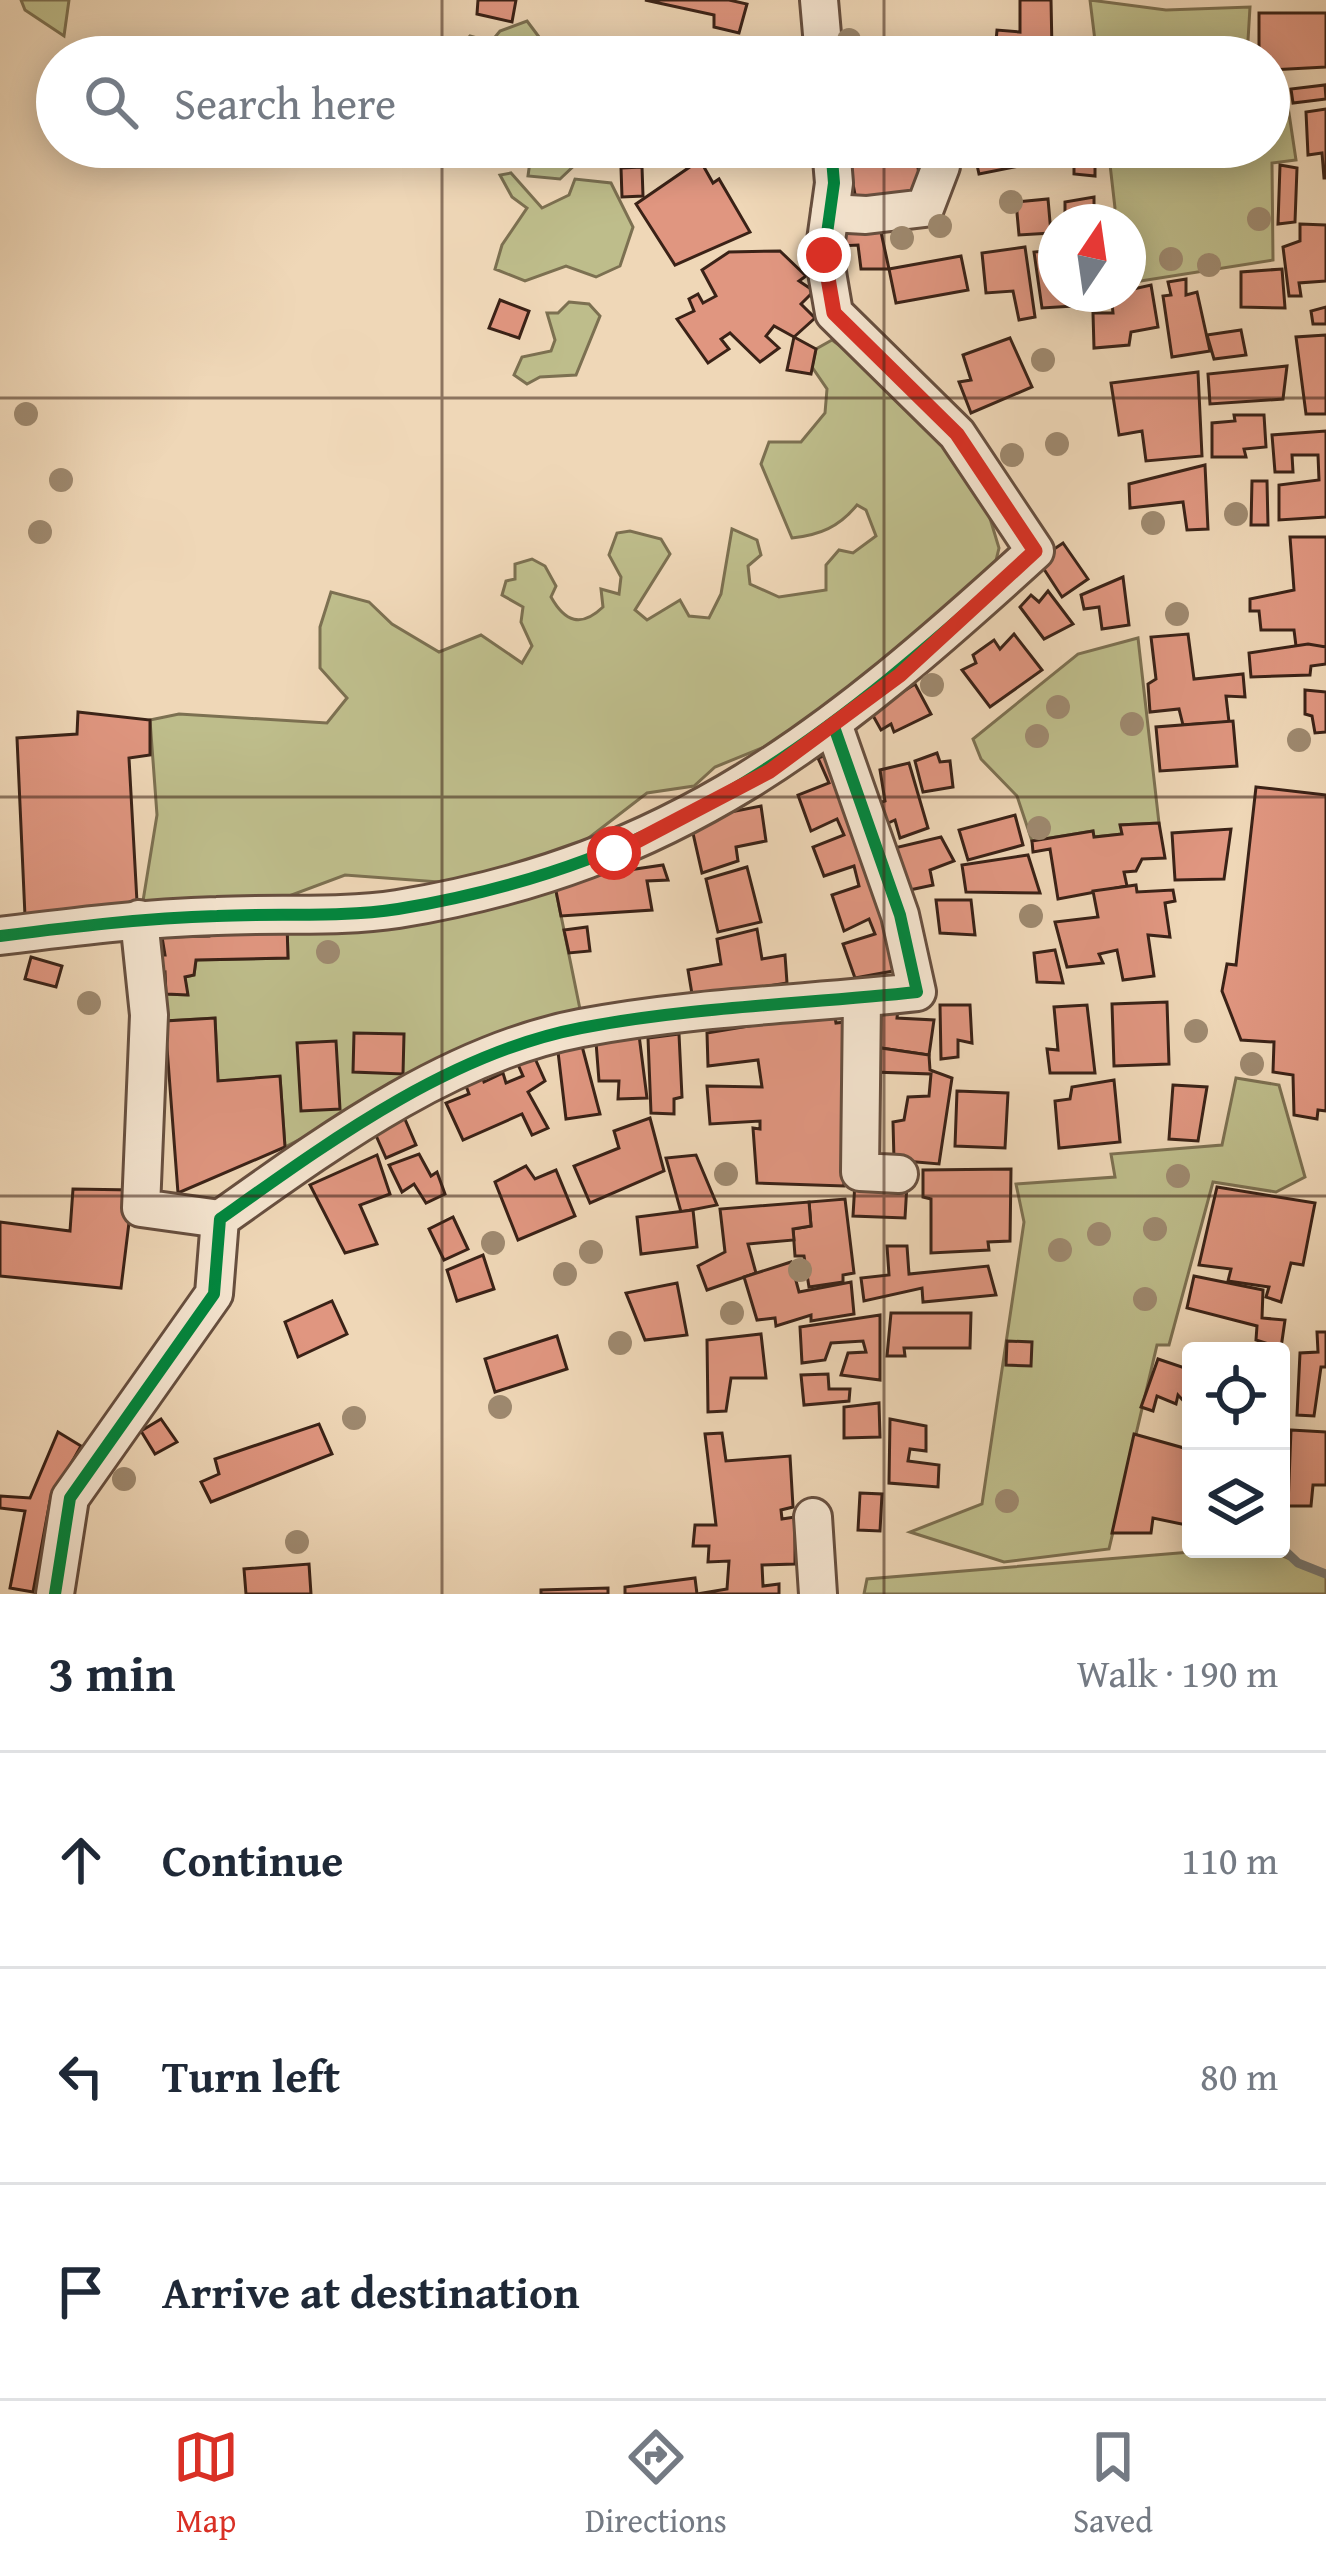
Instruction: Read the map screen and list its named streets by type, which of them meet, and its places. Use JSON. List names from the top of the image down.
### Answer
{
  "north": "top",
  "page": {
    "search": "Search here",
    "heading": ["3 min", "Walk · 190 m"],
    "list": [
      ["Continue", "110 m"],
      ["Turn left", "80 m"],
      "Arrive at destination"
    ],
    "nav": ["Map", "Directions", "Saved"]
  }
}
